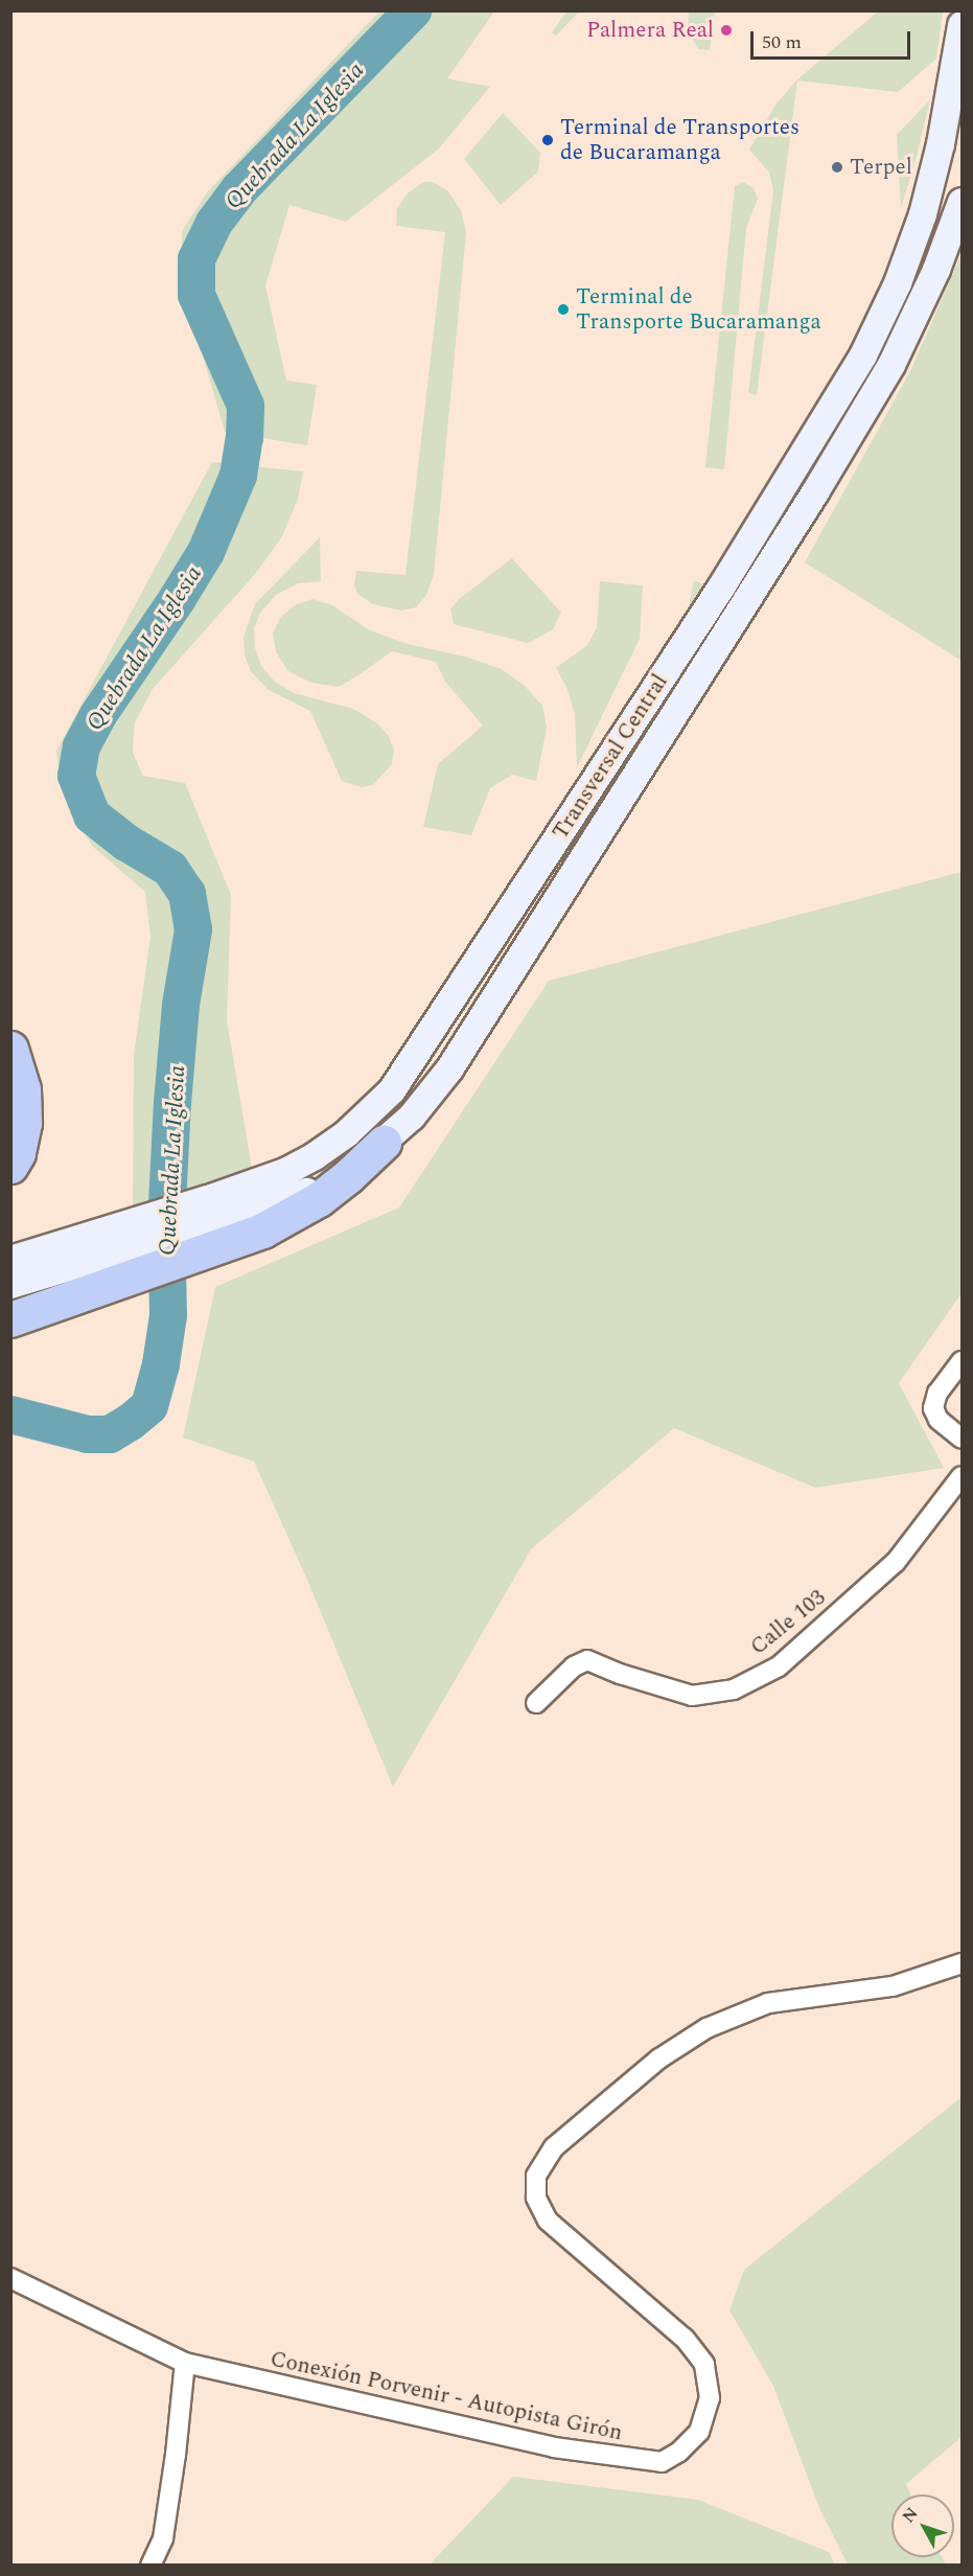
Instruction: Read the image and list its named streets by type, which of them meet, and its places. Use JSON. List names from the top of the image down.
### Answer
{
  "streets": {
    "main road": ["Transversal Central"],
    "street": ["Calle 103", "Conexión Porvenir - Autopista Girón"]
  },
  "water": ["Quebrada La Iglesia"],
  "places": [
    "Palmera Real",
    "Terminal de Transportes de Bucaramanga",
    "Terpel",
    "Terminal de Transporte Bucaramanga"
  ],
  "scale_bar": "50 m",
  "north": "top left"
}
